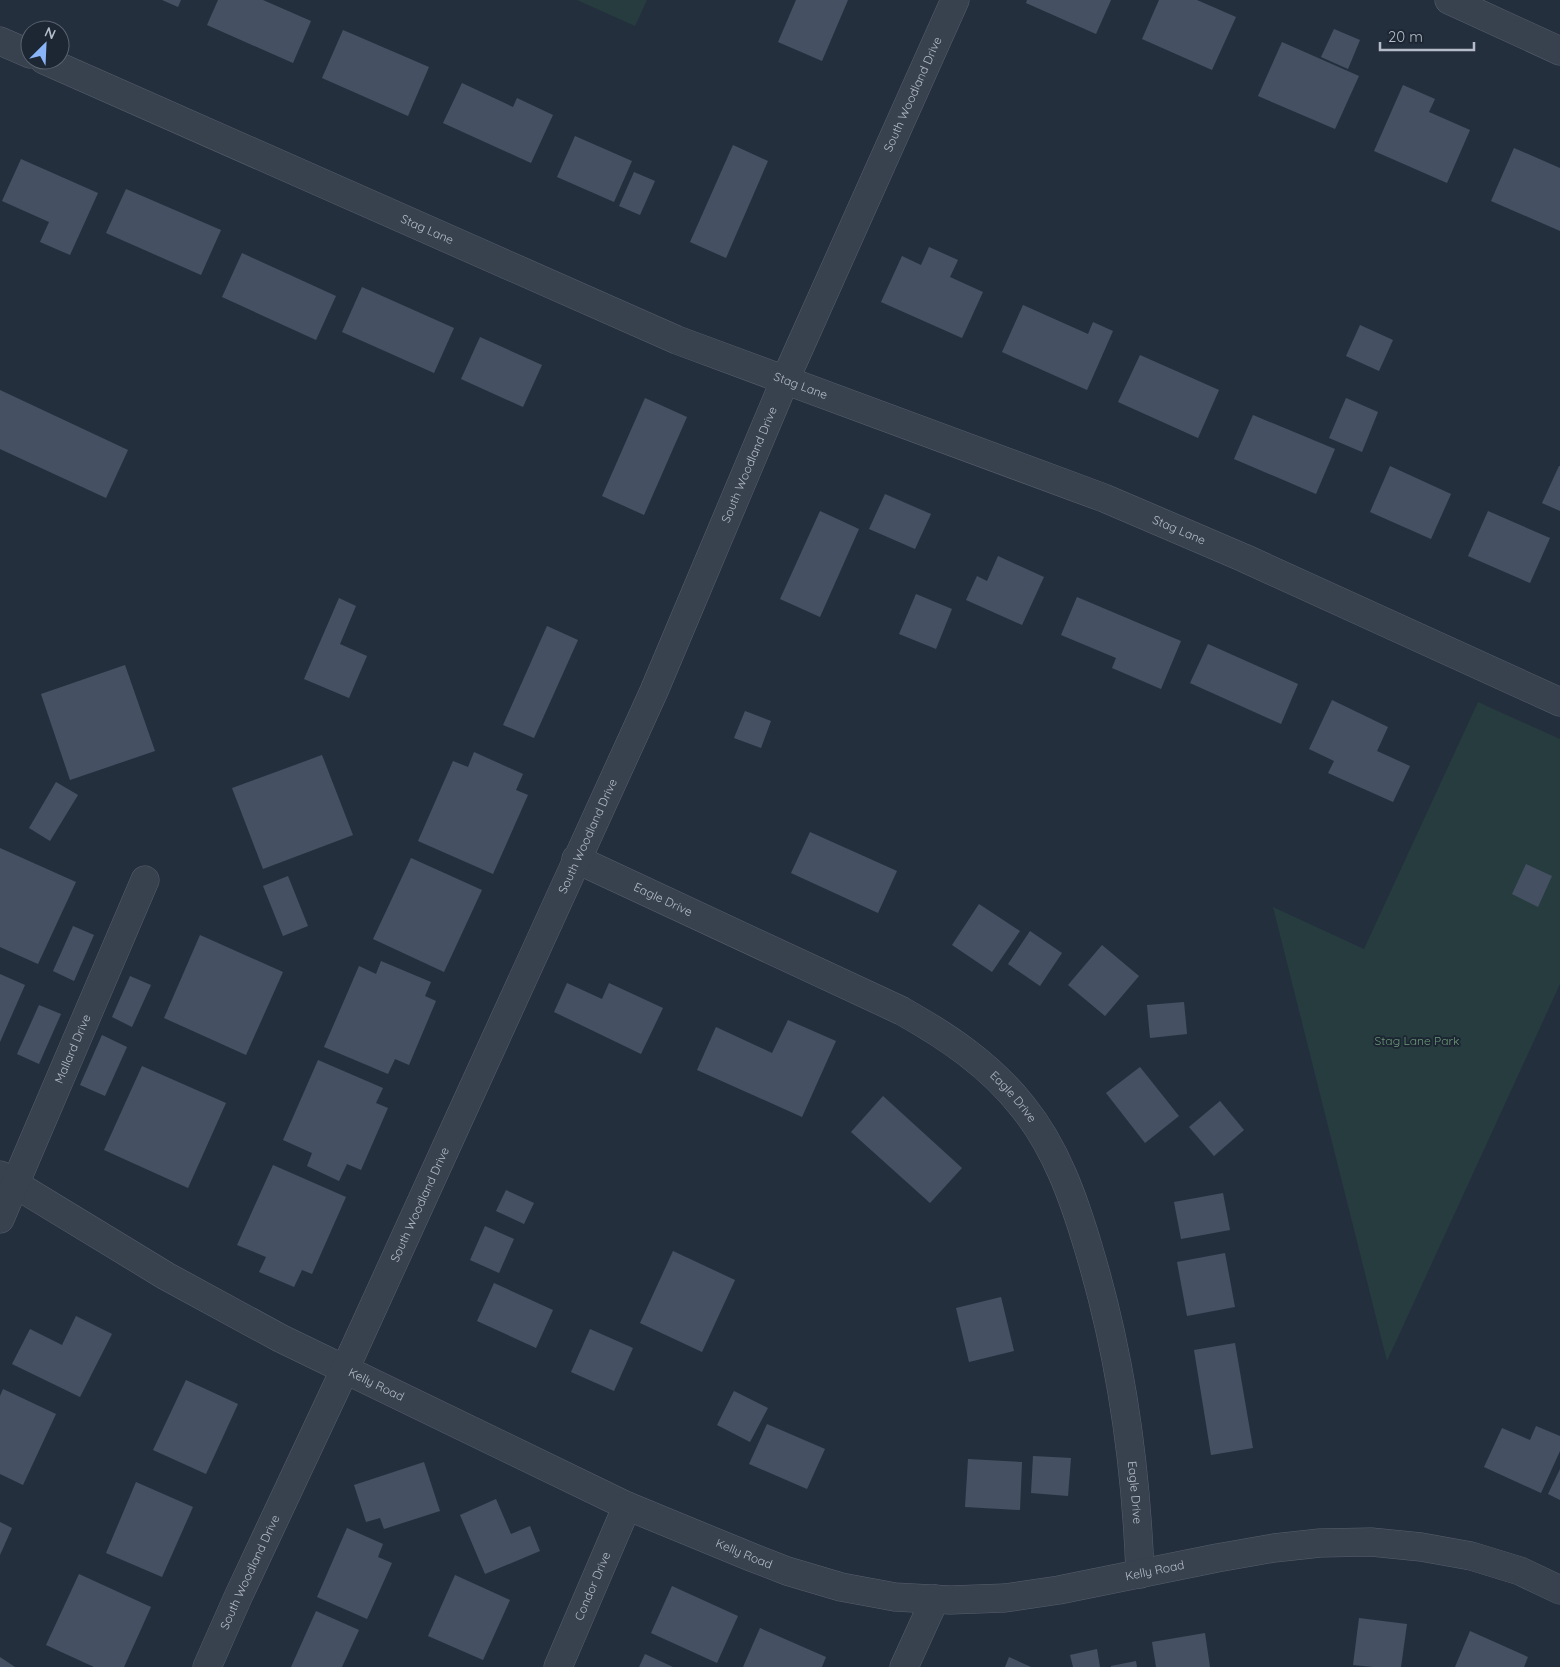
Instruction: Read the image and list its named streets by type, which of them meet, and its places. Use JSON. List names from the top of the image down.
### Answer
{
  "streets": {
    "street": [
      "South Woodland Drive",
      "Stag Lane",
      "Eagle Drive",
      "Mallard Drive",
      "Kelly Road",
      "Condor Drive"
    ]
  },
  "crossings": [
    ["South Woodland Drive", "Stag Lane"],
    ["South Woodland Drive", "Eagle Drive"],
    ["South Woodland Drive", "Kelly Road"],
    ["Eagle Drive", "Kelly Road"],
    ["Mallard Drive", "Kelly Road"],
    ["Kelly Road", "Condor Drive"]
  ],
  "parks": ["Stag Lane Park"],
  "scale_bar": "20 m",
  "north": "top right"
}
